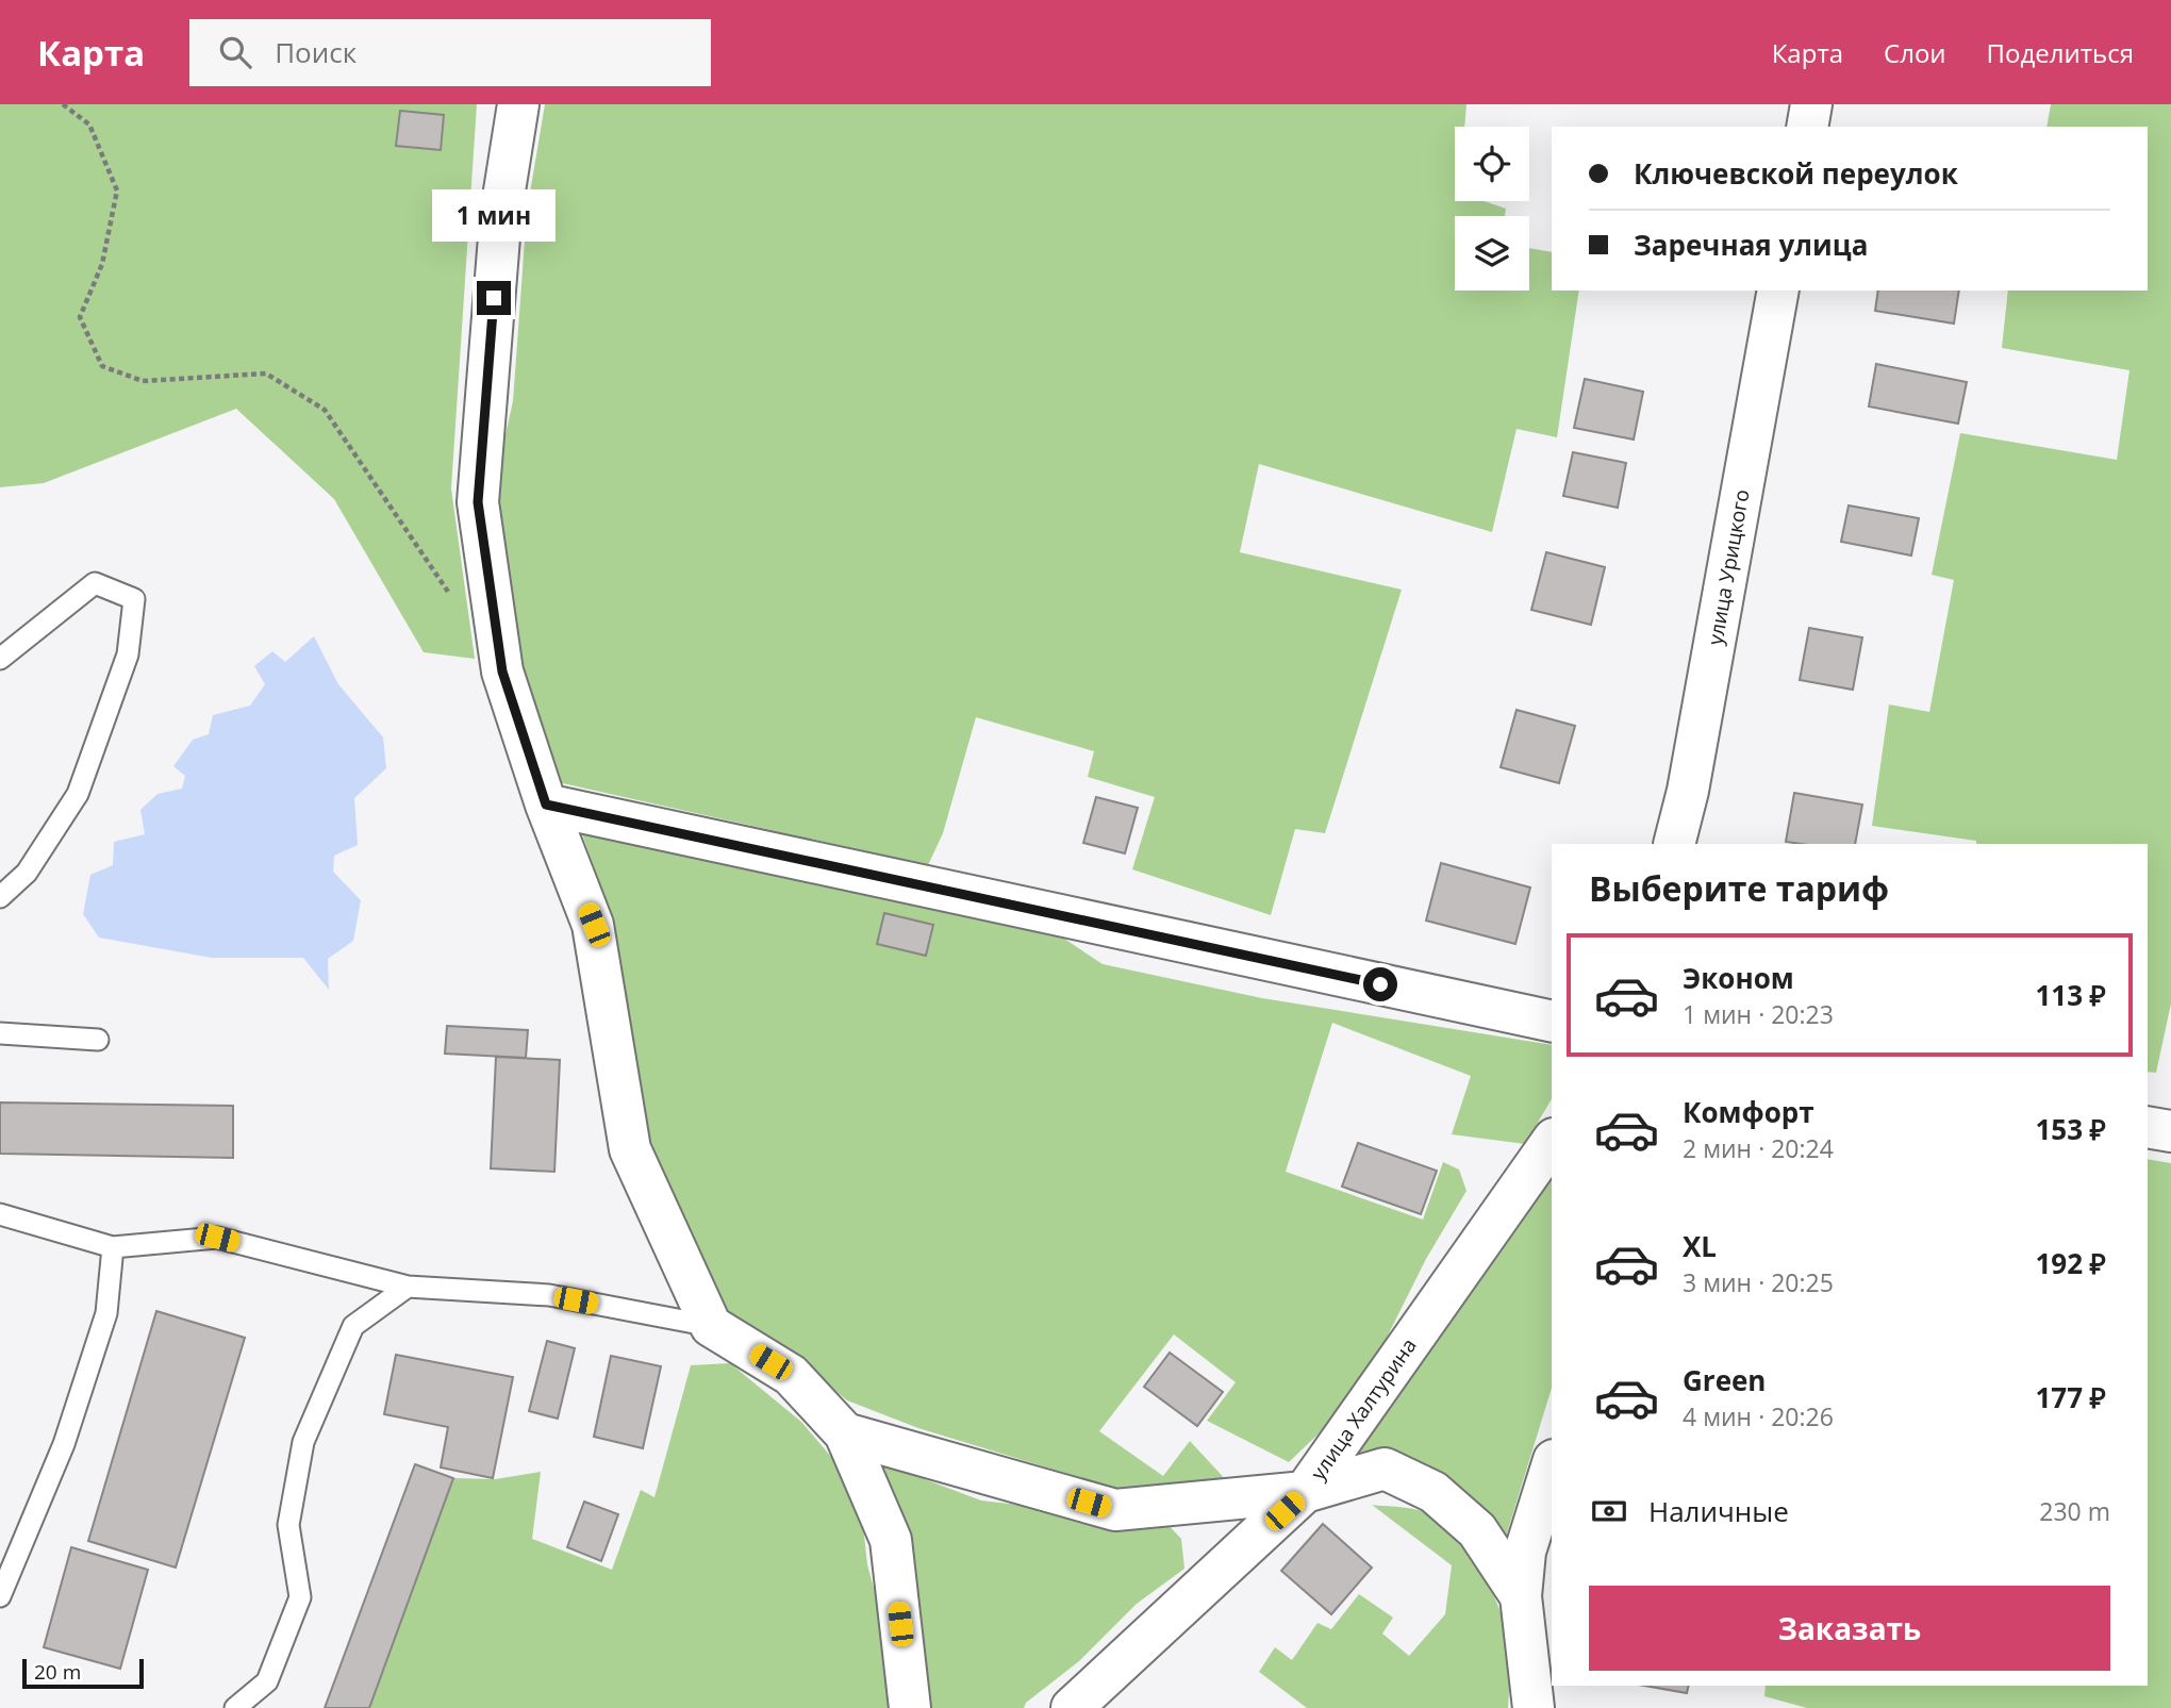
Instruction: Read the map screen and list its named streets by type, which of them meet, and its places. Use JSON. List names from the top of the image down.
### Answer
{
  "streets": {
    "street": ["улица Урицкого", "улица Халтурина"]
  },
  "scale_bar": "20 m",
  "page": {
    "header": "Карта",
    "search": "Поиск",
    "nav": ["Карта", "Слои", "Поделиться"],
    "banner": ["Ключевской переулок", "Заречная улица"],
    "bubble": "1 мин",
    "heading": "Выберите тариф",
    "list": [
      {
        "name": "Эконом",
        "note": "1 мин · 20:23",
        "value": "113 ₽"
      },
      {
        "name": "Комфорт",
        "note": "2 мин · 20:24",
        "value": "153 ₽"
      },
      {
        "name": "XL",
        "note": "3 мин · 20:25",
        "value": "192 ₽"
      },
      {
        "name": "Green",
        "note": "4 мин · 20:26",
        "value": "177 ₽"
      }
    ],
    "pay": ["Наличные", "230 m"],
    "buttons": "Заказать",
    "scale": "20 m"
  }
}
